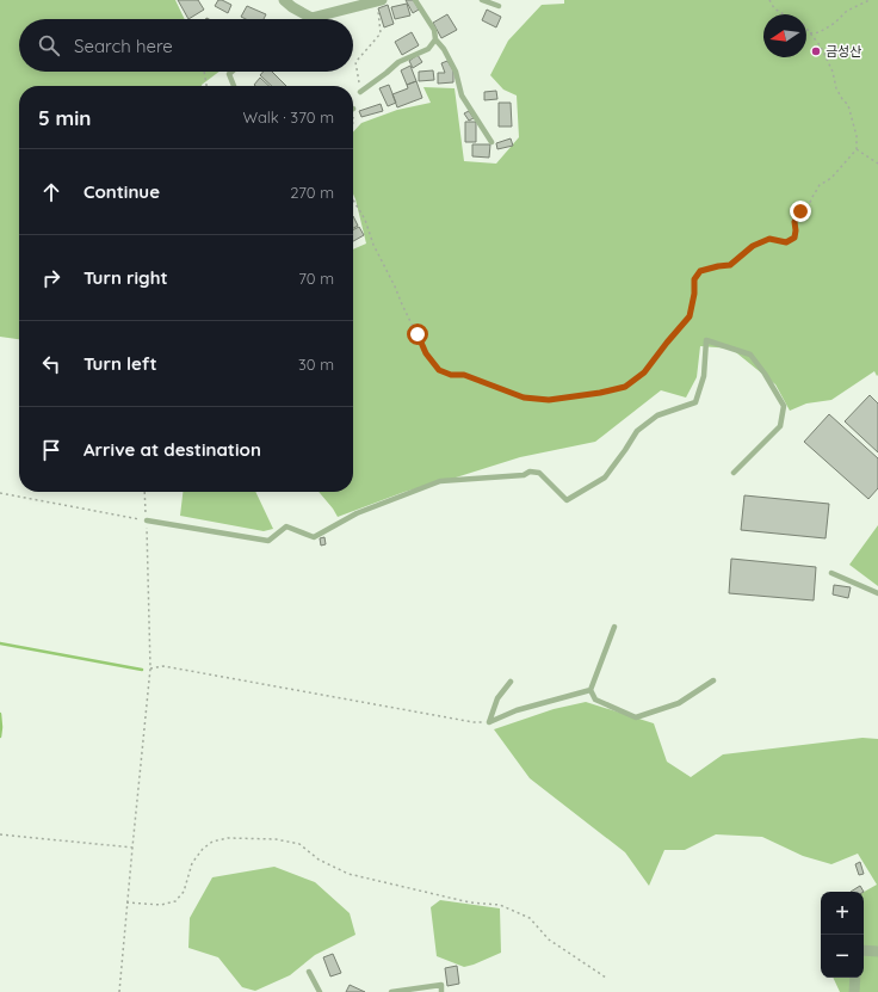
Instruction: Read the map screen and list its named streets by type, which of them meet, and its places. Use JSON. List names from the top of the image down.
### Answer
{
  "places": ["금성산"],
  "north": "left",
  "page": {
    "search": "Search here",
    "heading": ["5 min", "Walk · 370 m"],
    "list": [
      ["Continue", "270 m"],
      ["Turn right", "70 m"],
      ["Turn left", "30 m"],
      "Arrive at destination"
    ],
    "map_buttons": ["+", "−"]
  }
}
